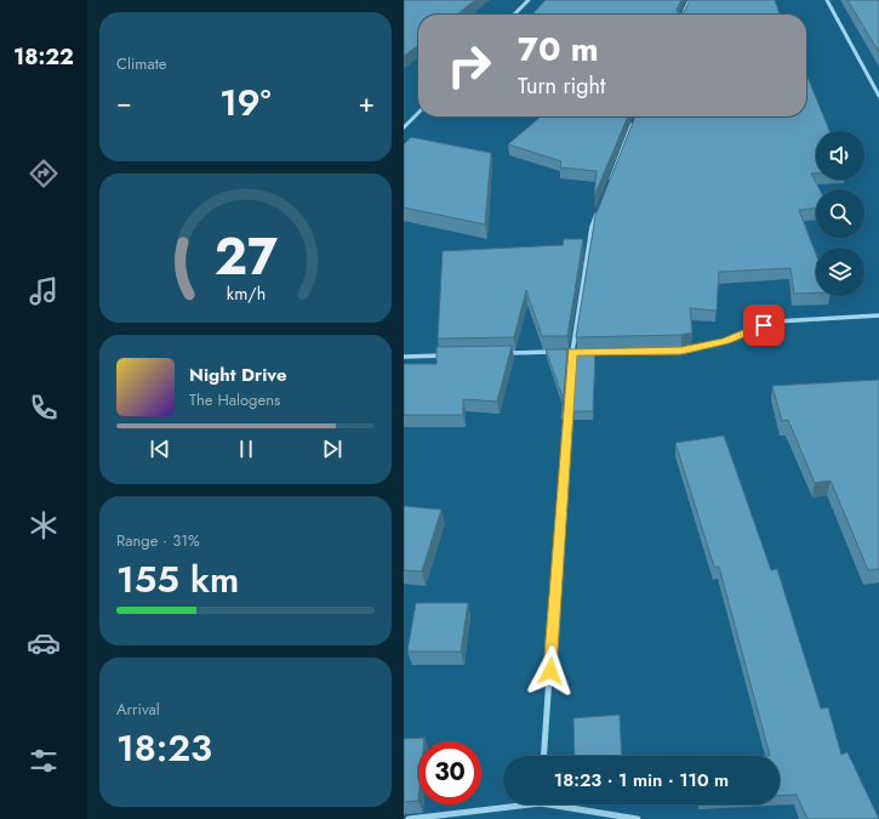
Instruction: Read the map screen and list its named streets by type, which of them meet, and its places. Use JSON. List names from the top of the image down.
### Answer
{
  "page": {
    "tabs": "18:22",
    "tile": [
      "Climate",
      ["Range · 31%", "155 km"],
      ["Arrival", "18:23"]
    ],
    "turn": ["70 m", "Turn right"],
    "heat": ["−", "19°", "+"],
    "song": ["Night Drive", "The Halogens"],
    "limit": "30",
    "trip": "18:23 · 1 min · 110 m",
    "gauge": ["27", "km/h"]
  }
}
